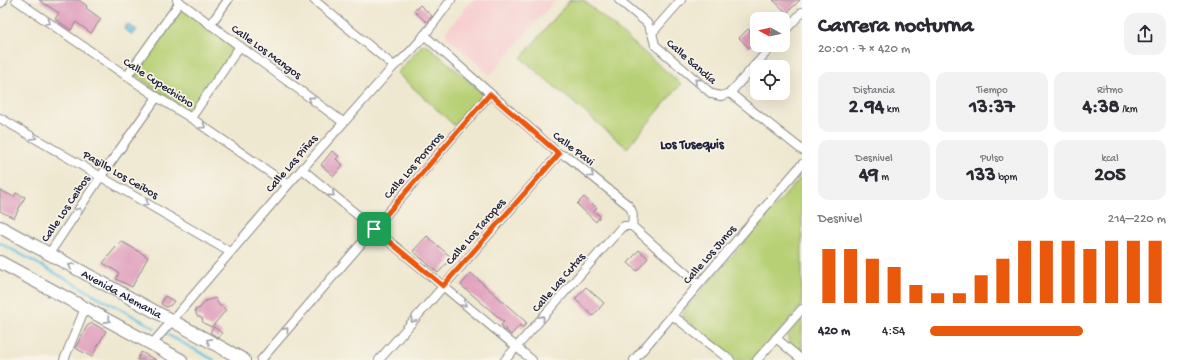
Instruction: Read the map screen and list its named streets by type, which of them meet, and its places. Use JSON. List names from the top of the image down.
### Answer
{
  "streets": {
    "main road": ["Avenida Alemania"],
    "street": [
      "Calle Los Mangos",
      "Calle Sandía",
      "Calle Cupechicho",
      "Calle Pavi",
      "Calle Las Piñas",
      "Calle Los Pororos",
      "Pasillo Los Ceibos",
      "Calle Los Ceibos",
      "Calle Los Taropes",
      "Calle Los Junos",
      "Calle Las Cutas"
    ]
  },
  "crossings": [
    ["Calle Los Mangos", "Calle Las Piñas"],
    ["Calle Cupechicho", "Calle Las Piñas"],
    ["Calle Cupechicho", "Calle Los Ceibos"],
    ["Calle Pavi", "Calle Las Piñas"],
    ["Calle Pavi", "Calle Los Pororos"],
    ["Calle Pavi", "Calle Los Taropes"],
    ["Calle Pavi", "Calle Las Cutas"],
    ["Calle Las Piñas", "Pasillo Los Ceibos"],
    ["Calle Las Piñas", "Avenida Alemania"],
    ["Pasillo Los Ceibos", "Calle Los Ceibos"],
    ["Calle Los Ceibos", "Avenida Alemania"]
  ],
  "one_way": [
    "Calle Los Mangos",
    "Calle Sandía",
    "Calle Cupechicho",
    "Calle Pavi",
    "Calle Los Pororos",
    "Pasillo Los Ceibos",
    "Calle Los Ceibos",
    "Calle Los Taropes",
    "Calle Las Cutas"
  ],
  "districts": ["Los Tusequis"],
  "north": "left",
  "page": {
    "heading": ["Carrera nocturna", "20:01 · 7 × 420 m"],
    "stats": [
      ["Distancia", "2.94 km"],
      ["Tiempo", "13:37"],
      ["Ritmo", "4:38 /km"],
      ["Desnivel", "49 m"],
      ["Pulso", "133 bpm"],
      ["kcal", "205"]
    ],
    "chart": ["Desnivel", "214–220 m"],
    "list": [
      {
        "name": "420 m",
        "note": "4:54"
      }
    ]
  }
}
